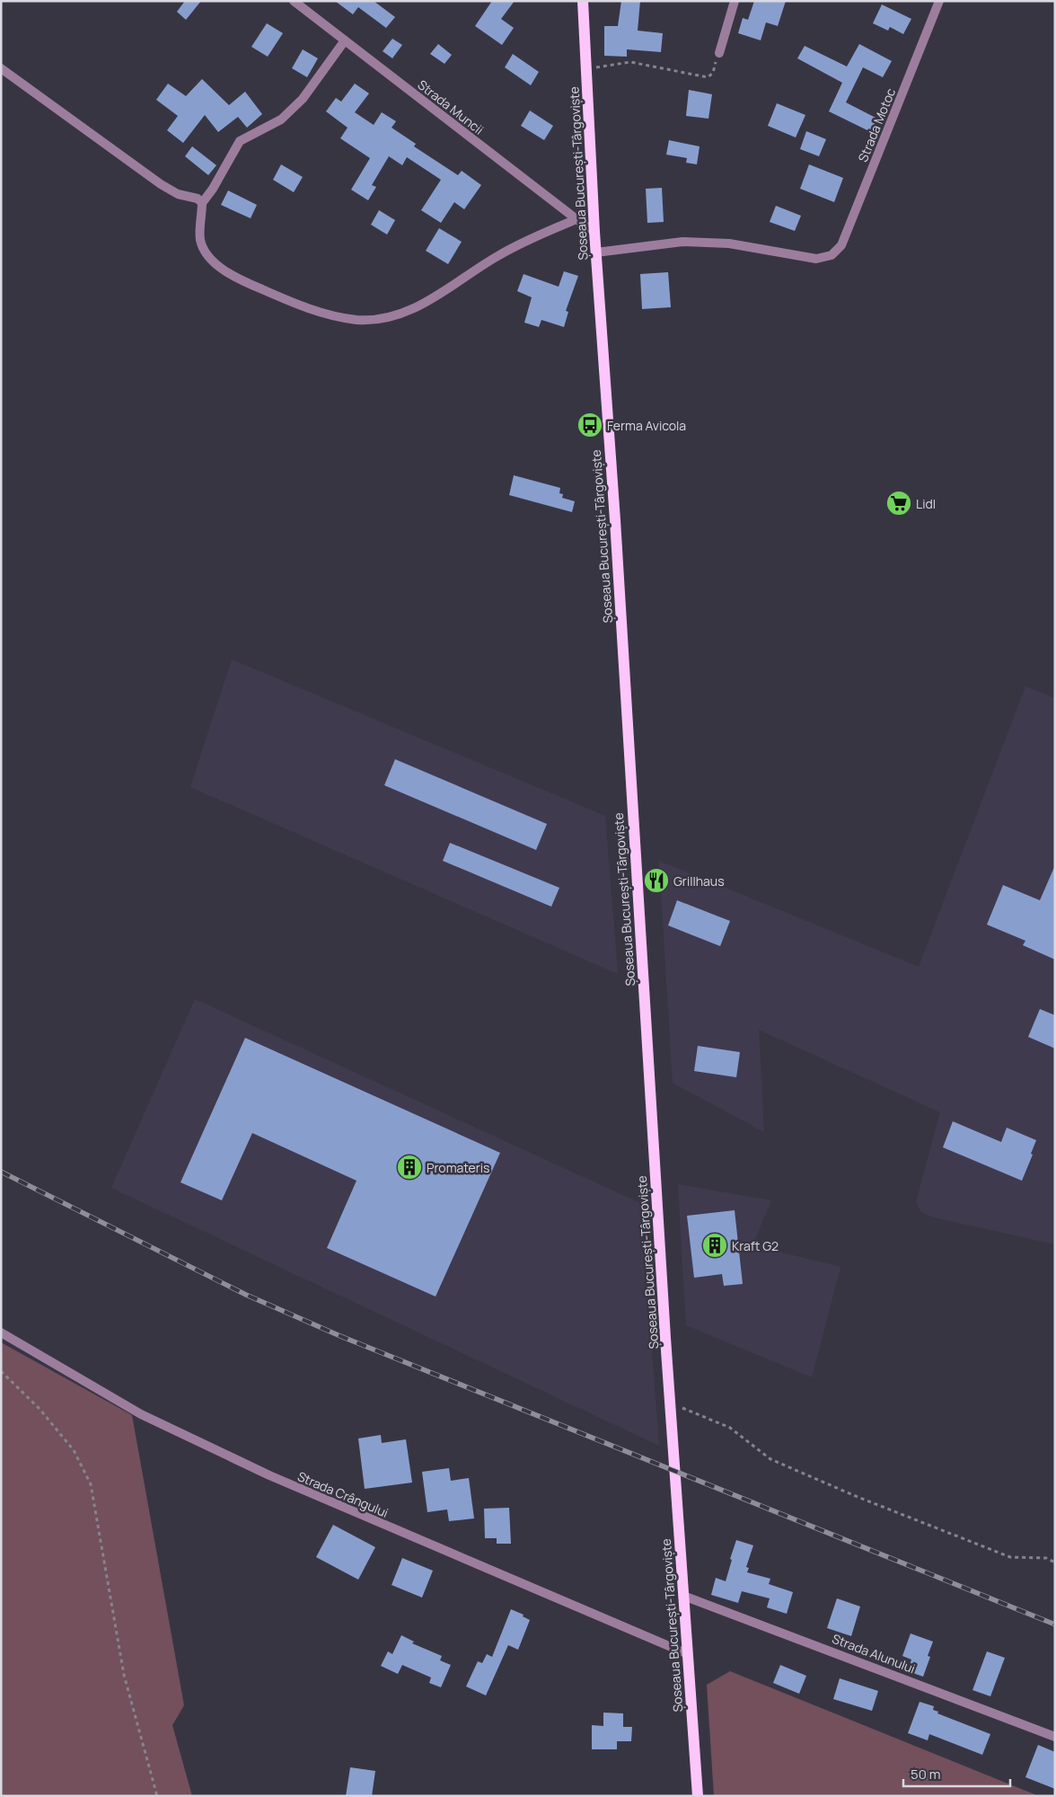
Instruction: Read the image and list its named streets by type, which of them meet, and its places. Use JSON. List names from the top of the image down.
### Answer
{
  "streets": {
    "main road": ["Șoseaua București-Târgoviște"],
    "street": [
      "Strada Muncii",
      "Strada Motoc",
      "Strada Crângului",
      "Strada Alunului"
    ]
  },
  "crossings": [
    ["Strada Muncii", "Șoseaua București-Târgoviște"],
    ["Strada Motoc", "Șoseaua București-Târgoviște"],
    ["Șoseaua București-Târgoviște", "Strada Crângului"],
    ["Șoseaua București-Târgoviște", "Strada Alunului"]
  ],
  "places": {
    "bus stop": ["Ferma Avicola"],
    "supermarket": ["Lidl"],
    "restaurant": ["Grillhaus"],
    "building": ["Promateris", "Kraft G2"]
  },
  "scale_bar": "50 m"
}
